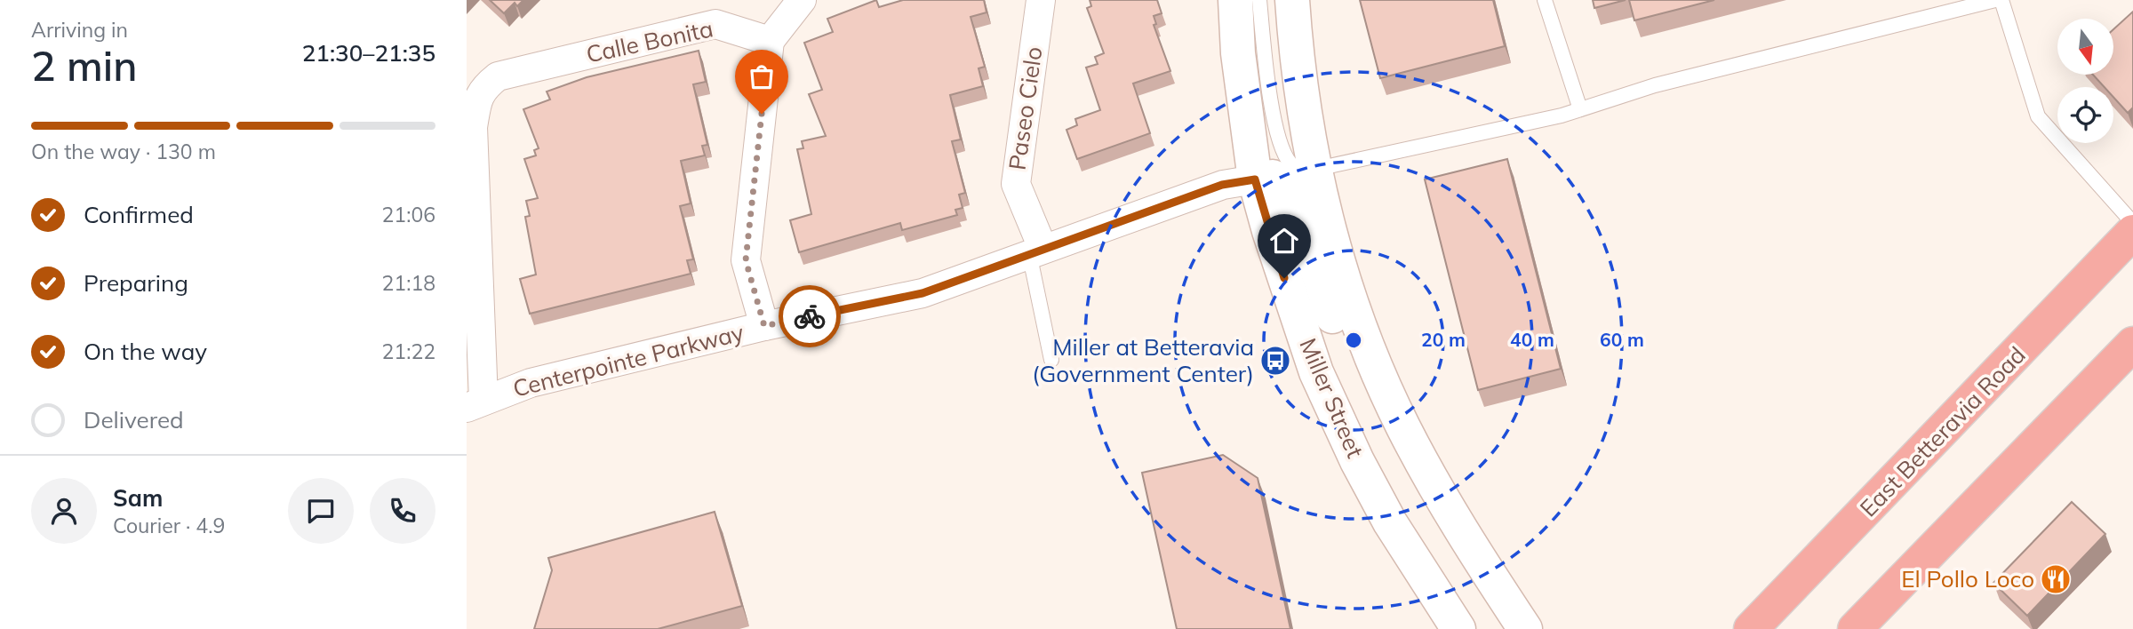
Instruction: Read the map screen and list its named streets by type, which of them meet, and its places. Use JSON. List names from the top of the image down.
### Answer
{
  "streets": {
    "highway": ["East Betteravia Road"],
    "street": [
      "Calle Bonita",
      "Paseo Cielo",
      "Centerpointe Parkway",
      "Miller Street"
    ]
  },
  "crossings": [
    ["Calle Bonita", "Centerpointe Parkway"],
    ["Paseo Cielo", "Centerpointe Parkway"],
    ["Centerpointe Parkway", "Miller Street"]
  ],
  "places": {
    "bus stop": ["Miller at Betteravia (Government Center)"],
    "restaurant": ["El Pollo Loco"]
  },
  "north": "bottom",
  "page": {
    "heading": ["2 min", "Arriving in", "21:30–21:35"],
    "panel": ["Sam", "Courier · 4.9"],
    "bar": "On the way · 130 m",
    "list": [
      ["Confirmed", "21:06"],
      ["Preparing", "21:18"],
      ["On the way", "21:22"],
      "Delivered"
    ]
  },
  "rings": ["20 m", "40 m", "60 m"]
}
